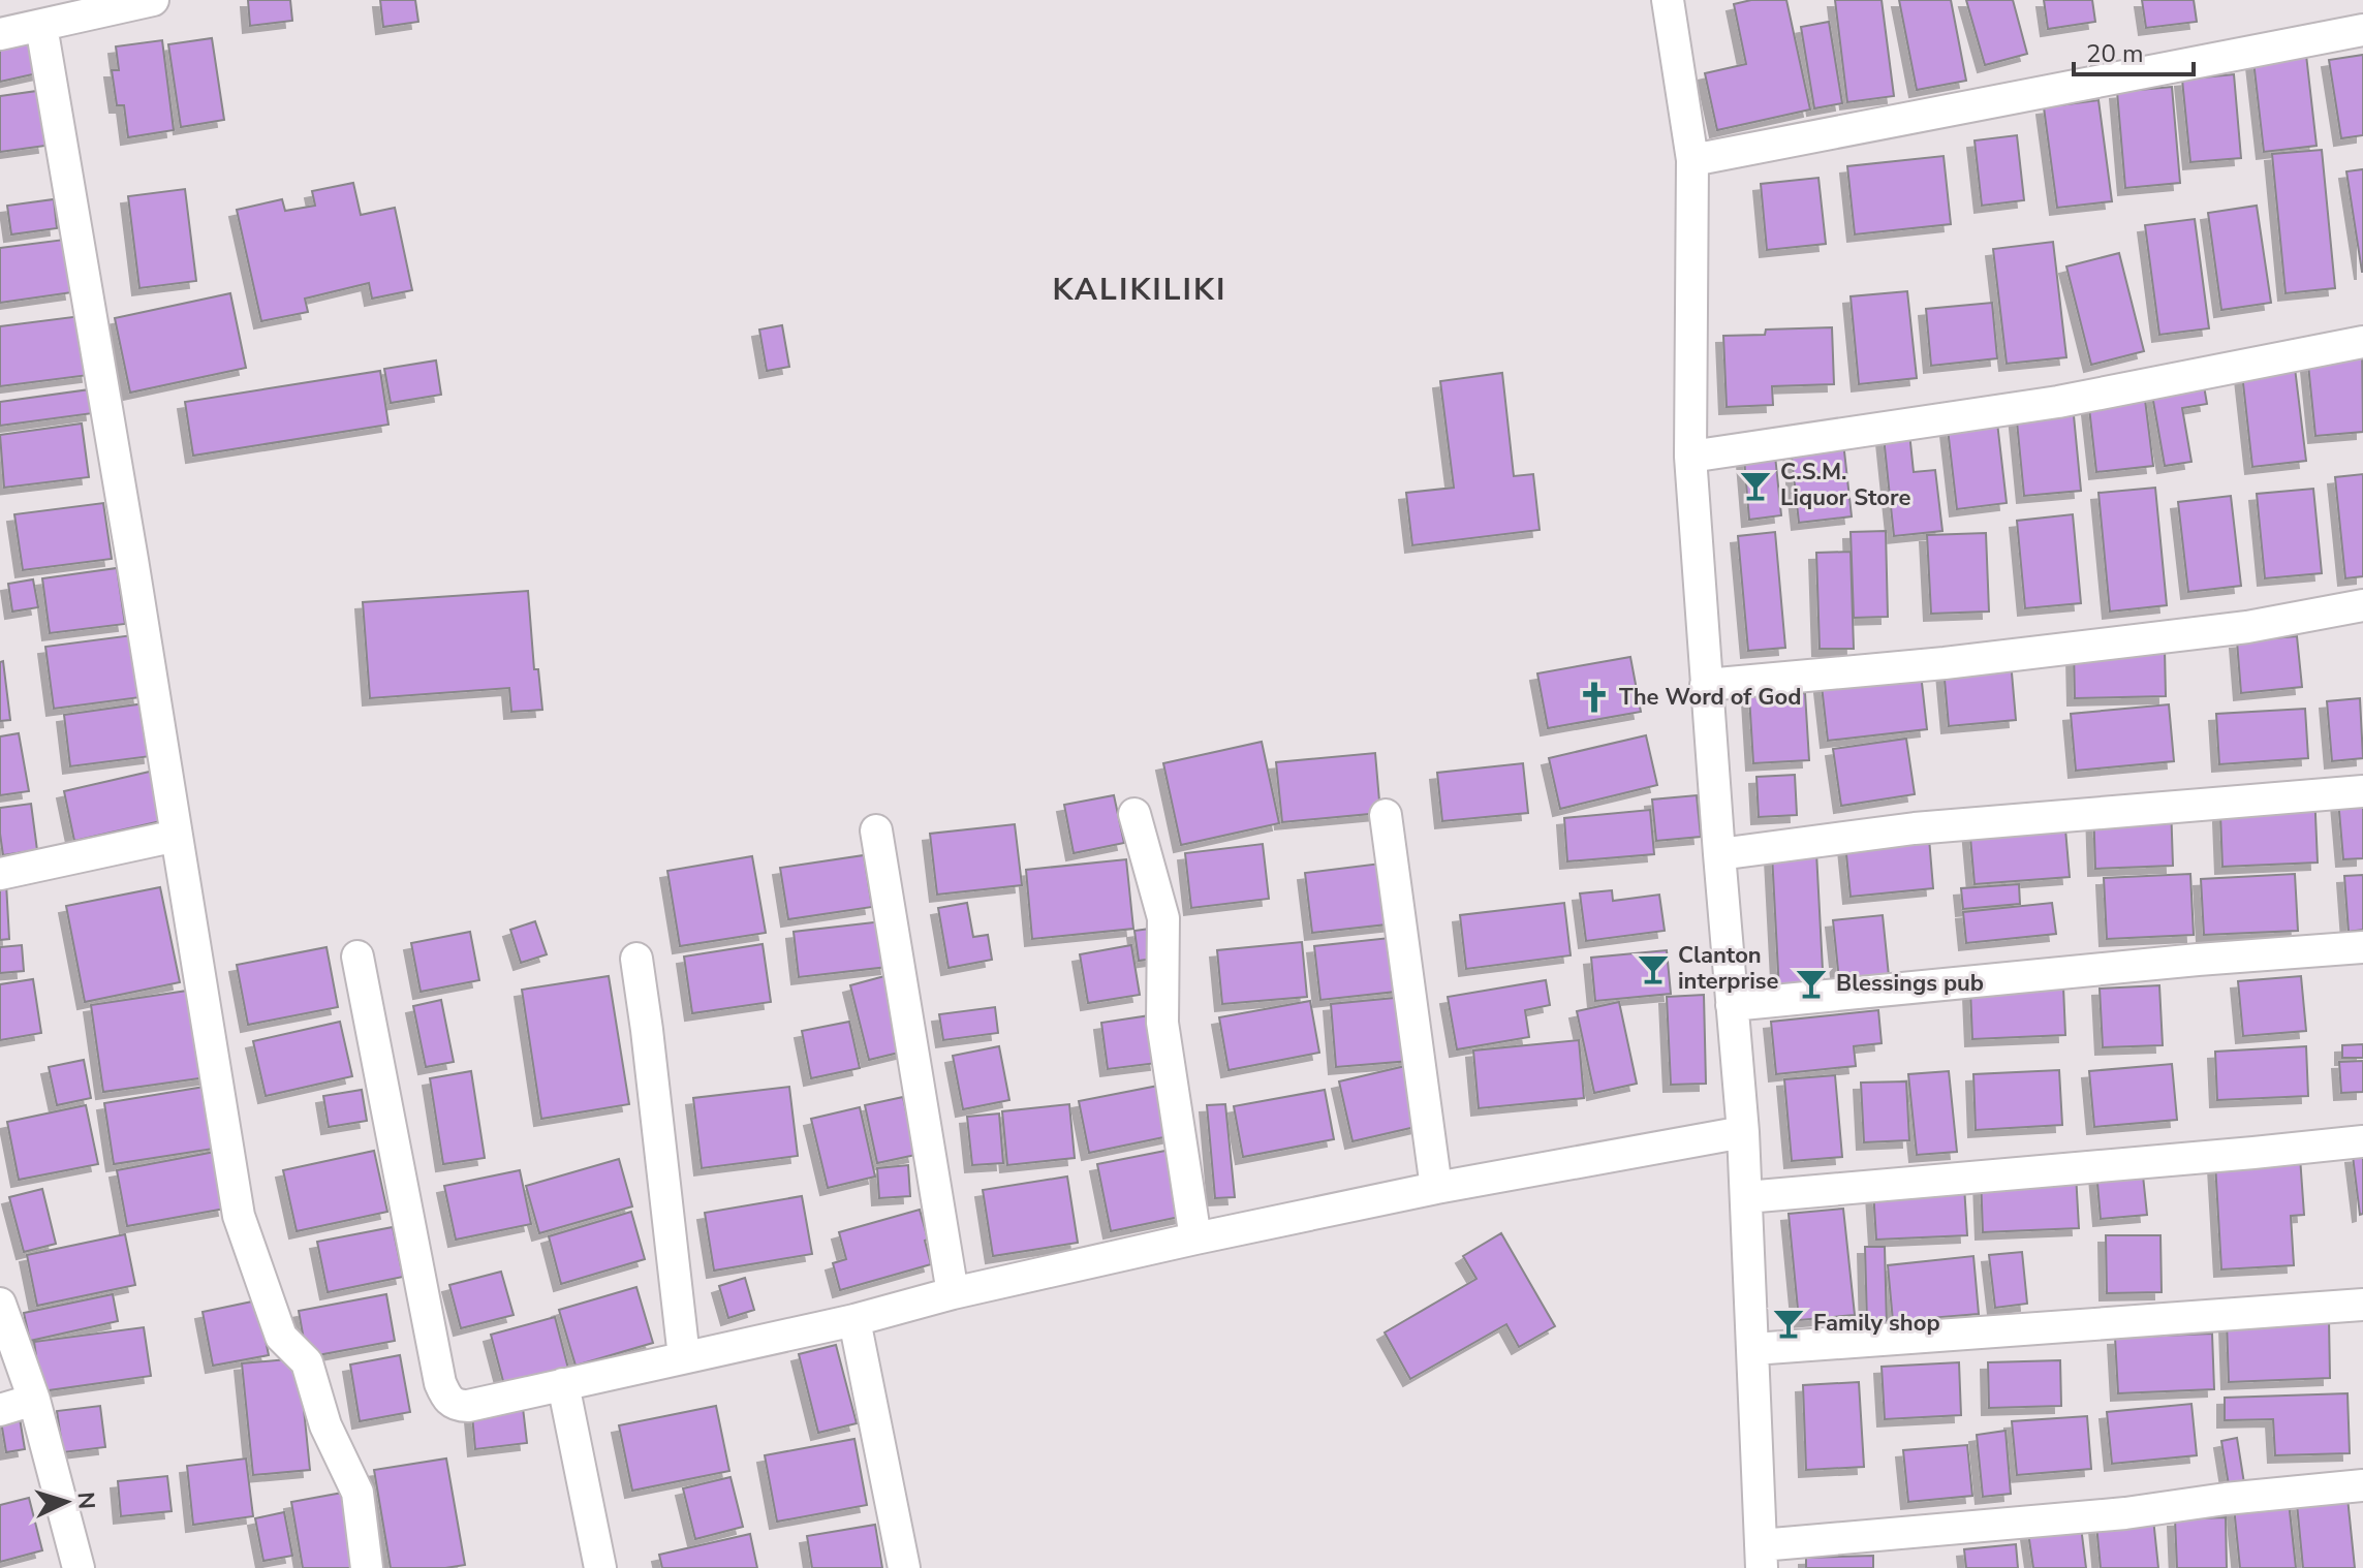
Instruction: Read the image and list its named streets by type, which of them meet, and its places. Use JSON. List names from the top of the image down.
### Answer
{
  "districts": ["KALIKILIKI"],
  "places": {
    "bar": [
      "C.S.M. Liquor Store",
      "Clanton interprise",
      "Blessings pub",
      "Family shop"
    ],
    "church": ["The Word of God"]
  },
  "scale_bar": "20 m",
  "north": "right"
}
